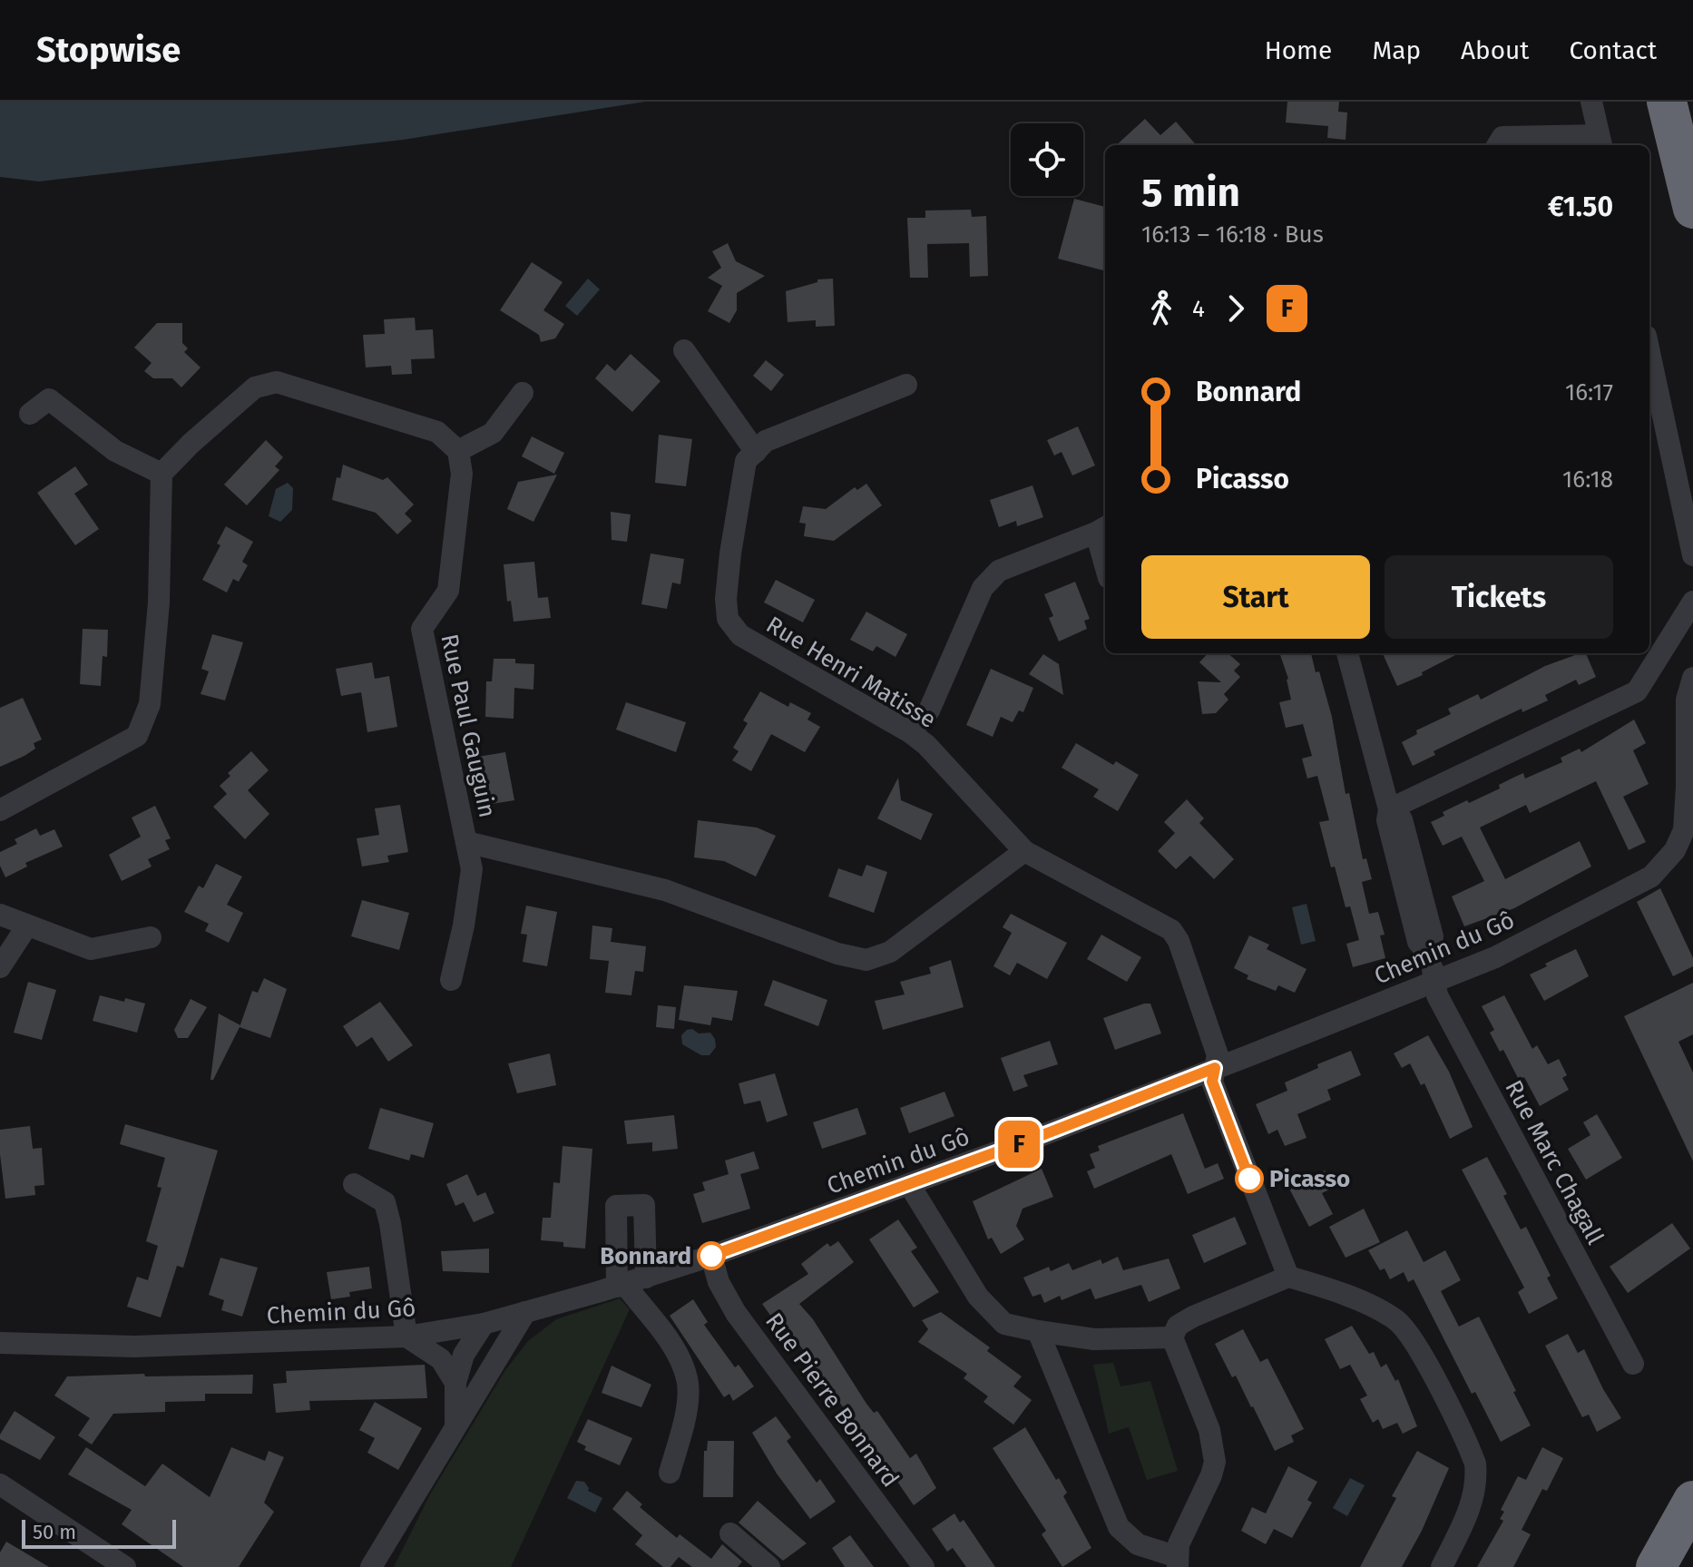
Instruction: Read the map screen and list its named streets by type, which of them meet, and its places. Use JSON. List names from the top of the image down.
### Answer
{
  "streets": {
    "street": [
      "Rue Henri Matisse",
      "Rue Paul Gauguin",
      "Chemin du Gô",
      "Rue Marc Chagall",
      "Rue Pierre Bonnard"
    ]
  },
  "crossings": [
    ["Rue Henri Matisse", "Rue Paul Gauguin"],
    ["Rue Henri Matisse", "Chemin du Gô"],
    ["Chemin du Gô", "Rue Marc Chagall"],
    ["Chemin du Gô", "Rue Pierre Bonnard"]
  ],
  "places": ["Picasso", "Bonnard"],
  "lines": ["bus line F"],
  "scale_bar": "50 m",
  "page": {
    "header": "Stopwise",
    "nav": [
      "Home",
      "Map",
      "About",
      "Contact"
    ],
    "on_map": "F",
    "heading": ["5 min", "16:13 – 16:18 · Bus", "€1.50"],
    "legs": ["4", "F"],
    "list": [
      {
        "name": "Bonnard",
        "value": "16:17"
      },
      {
        "name": "Picasso",
        "value": "16:18"
      }
    ],
    "buttons": ["Start", "Tickets"],
    "scale": "50 m"
  }
}
